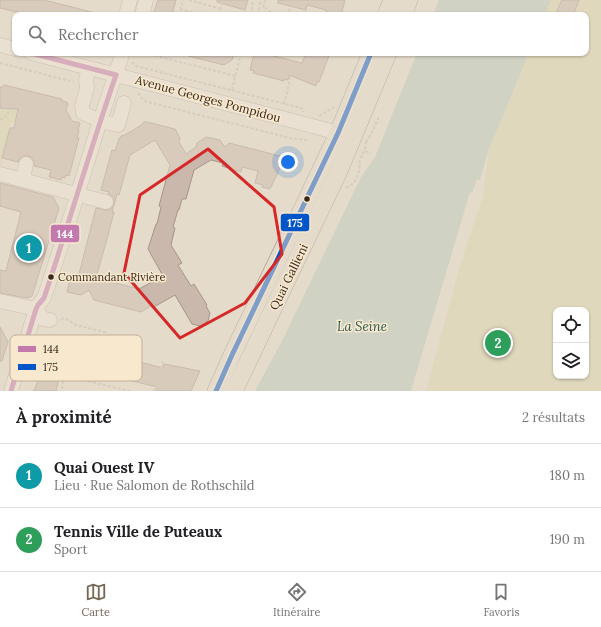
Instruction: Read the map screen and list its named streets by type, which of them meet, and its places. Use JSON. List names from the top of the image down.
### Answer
{
  "streets": {
    "main road": ["Quai Gallieni"],
    "street": ["Avenue Georges Pompidou"]
  },
  "crossings": [
    ["Avenue Georges Pompidou", "Quai Gallieni"]
  ],
  "water": ["La Seine"],
  "places": ["Commandant Rivière"],
  "lines": ["transit line 144", "transit line 175"],
  "legend": ["144", "175"],
  "page": {
    "search": "Rechercher",
    "pins": ["1", "2"],
    "heading": ["À proximité", "2 résultats"],
    "list": [
      {
        "mark": "1",
        "name": "Quai Ouest IV",
        "note": "Lieu · Rue Salomon de Rothschild",
        "value": "180 m"
      },
      {
        "mark": "2",
        "name": "Tennis Ville de Puteaux",
        "note": "Sport",
        "value": "190 m"
      }
    ],
    "nav": ["Carte", "Itinéraire", "Favoris"]
  }
}
